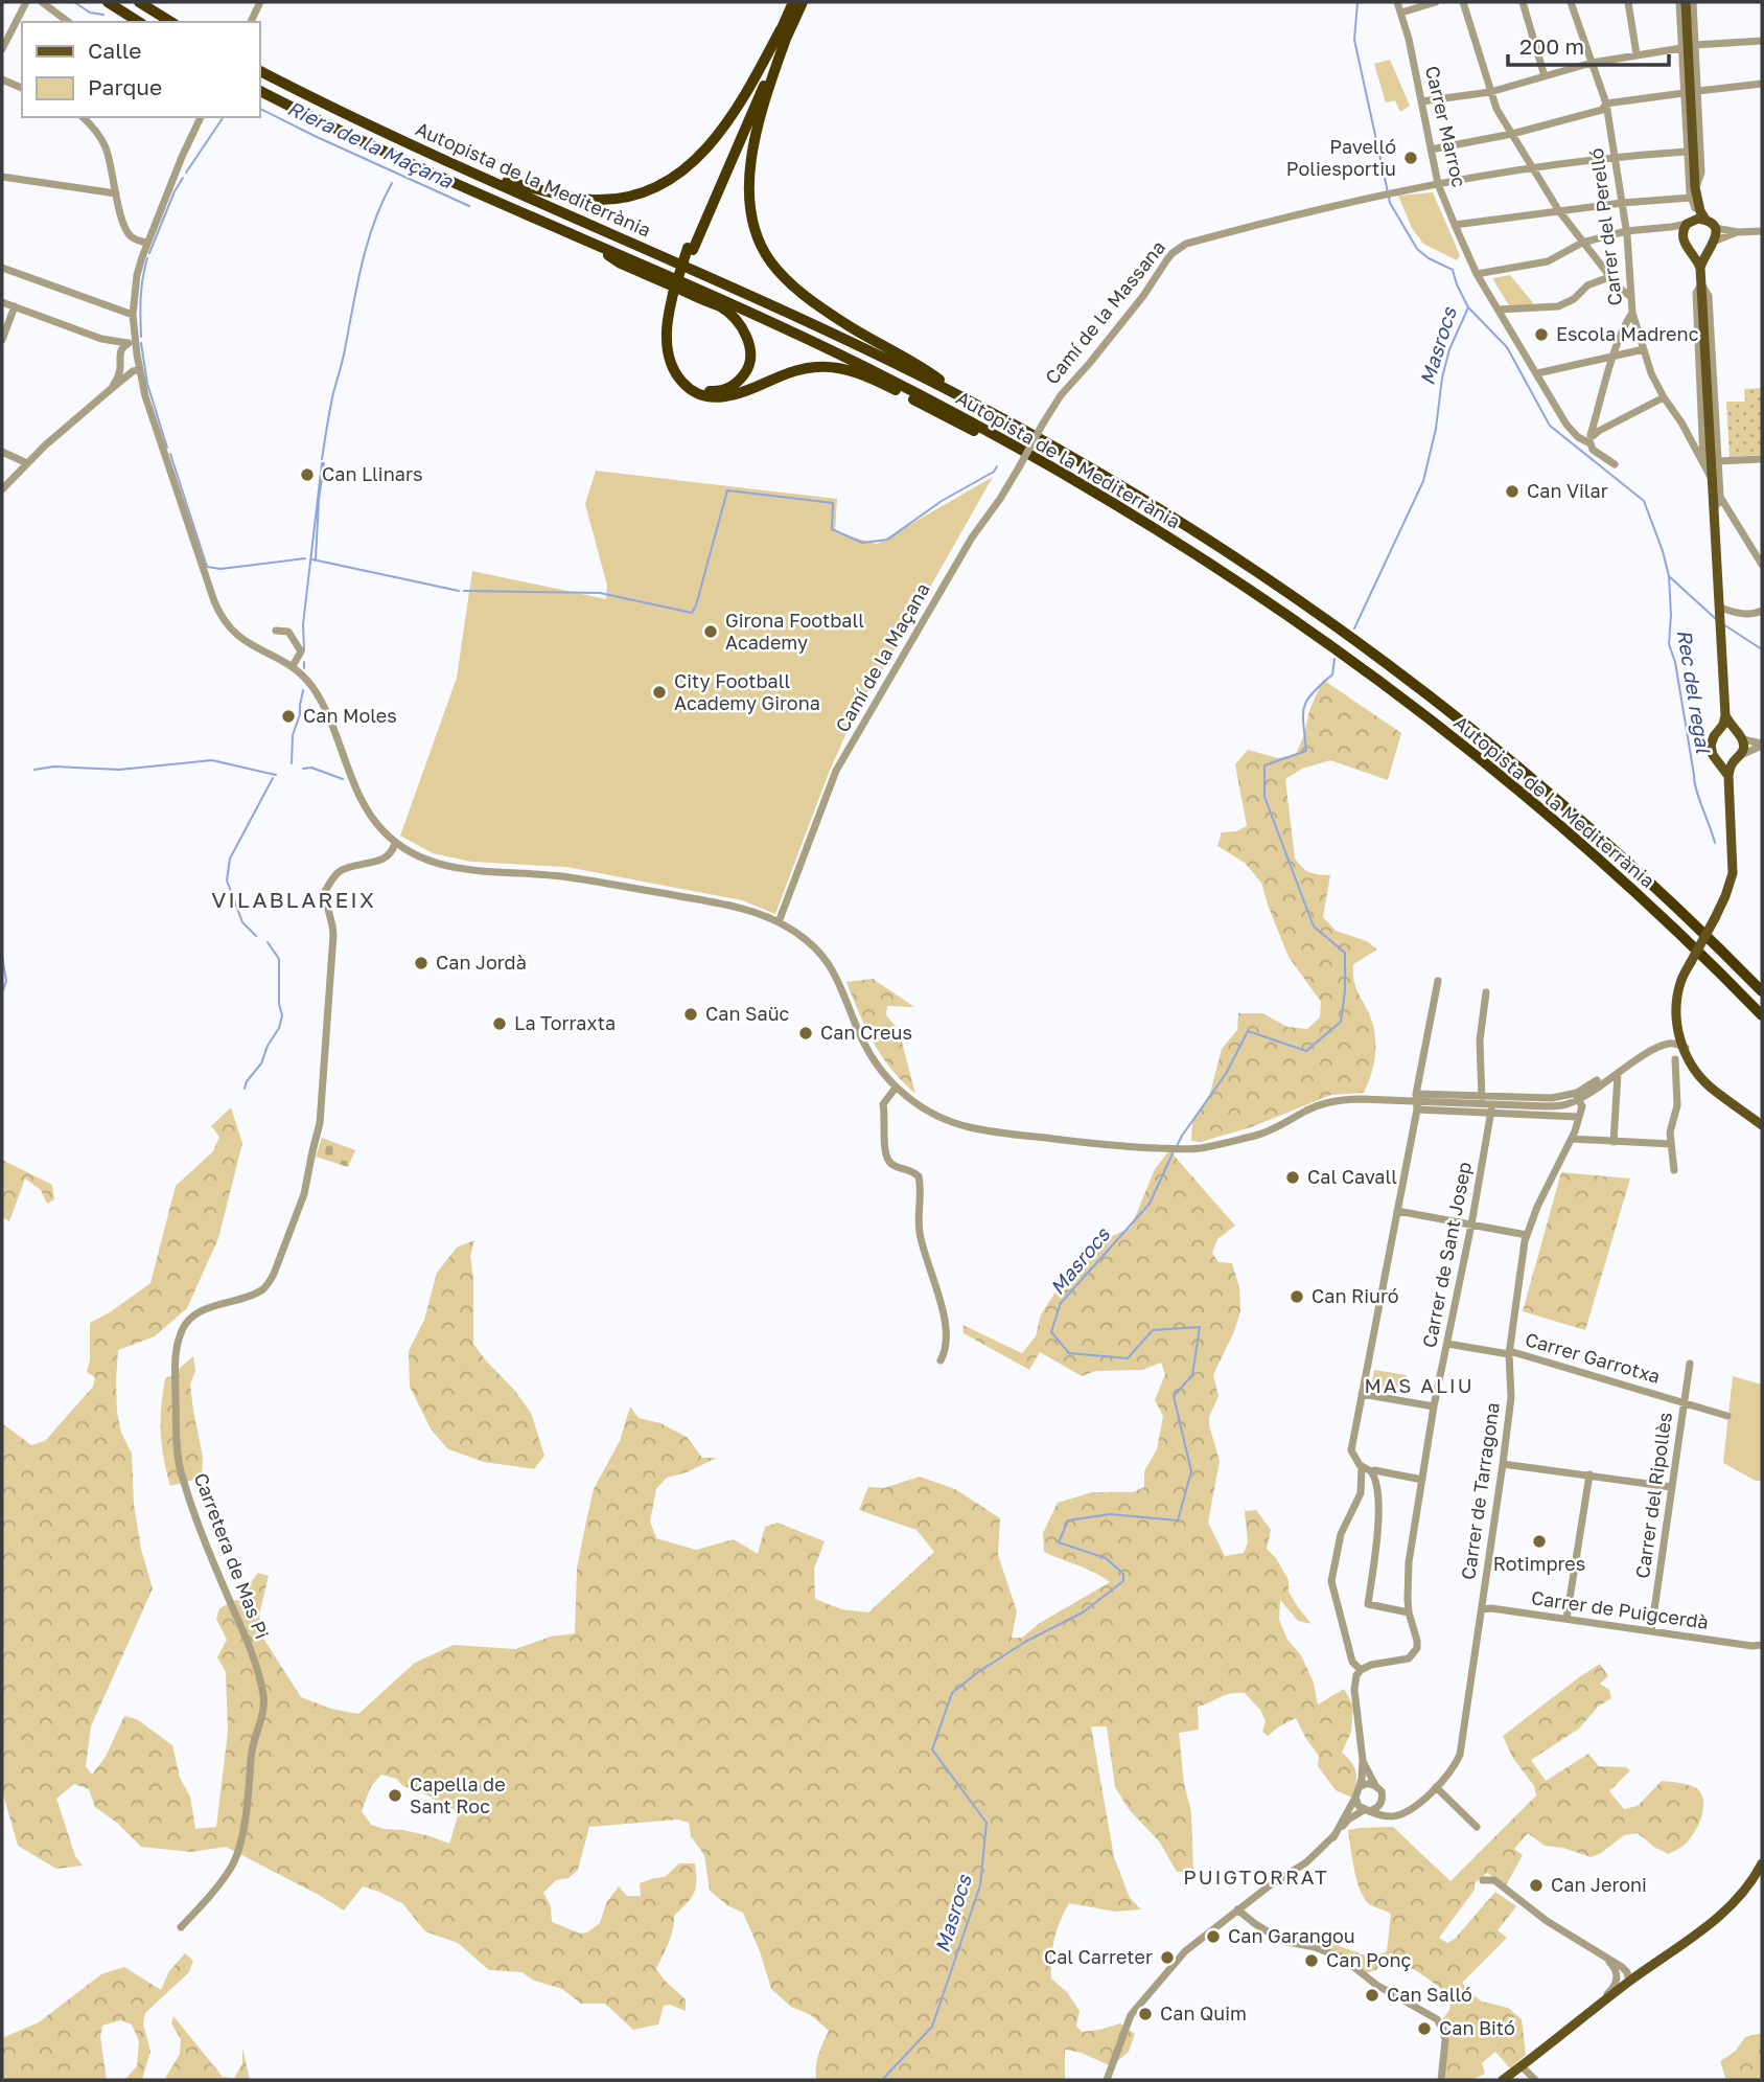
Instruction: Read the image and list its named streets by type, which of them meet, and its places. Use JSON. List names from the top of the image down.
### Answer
{
  "streets": {
    "highway": ["Autopista de la Mediterrània"],
    "street": [
      "Carrer Marroc",
      "Carrer del Perelló",
      "Camí de la Massana",
      "Camí de la Maçana",
      "Carrer de Sant Josep",
      "Carrer Garrotxa",
      "Carrer de Tarragona",
      "Carrer del Ripollès",
      "Carretera de Mas Pi",
      "Carrer de Puigcerdà"
    ]
  },
  "crossings": [
    ["Carrer Marroc", "Camí de la Massana"],
    ["Carrer del Perelló", "Camí de la Massana"],
    ["Camí de la Massana", "Camí de la Maçana"],
    ["Carrer de Sant Josep", "Carrer Garrotxa"],
    ["Carrer Garrotxa", "Carrer de Tarragona"],
    ["Carrer Garrotxa", "Carrer del Ripollès"],
    ["Carrer de Tarragona", "Carrer de Puigcerdà"],
    ["Carrer del Ripollès", "Carrer de Puigcerdà"]
  ],
  "districts": ["VILABLAREIX", "MAS ALIU", "PUIGTORRAT"],
  "water": ["Riera de la Maçana", "Masrocs", "Rec del regal"],
  "places": [
    "Pavelló Poliesportiu",
    "Escola Madrenc",
    "Can Llinars",
    "Can Vilar",
    "Girona Football Academy",
    "City Football Academy Girona",
    "Can Moles",
    "Can Jordà",
    "Can Saüc",
    "La Torraxta",
    "Can Creus",
    "Cal Cavall",
    "Can Riuró",
    "Rotimpres",
    "Capella de Sant Roc",
    "Can Jeroni",
    "Can Garangou",
    "Cal Carreter",
    "Can Ponç",
    "Can Salló",
    "Can Quim",
    "Can Bitó"
  ],
  "legend": ["Calle", "Parque"],
  "scale_bar": "200 m"
}
